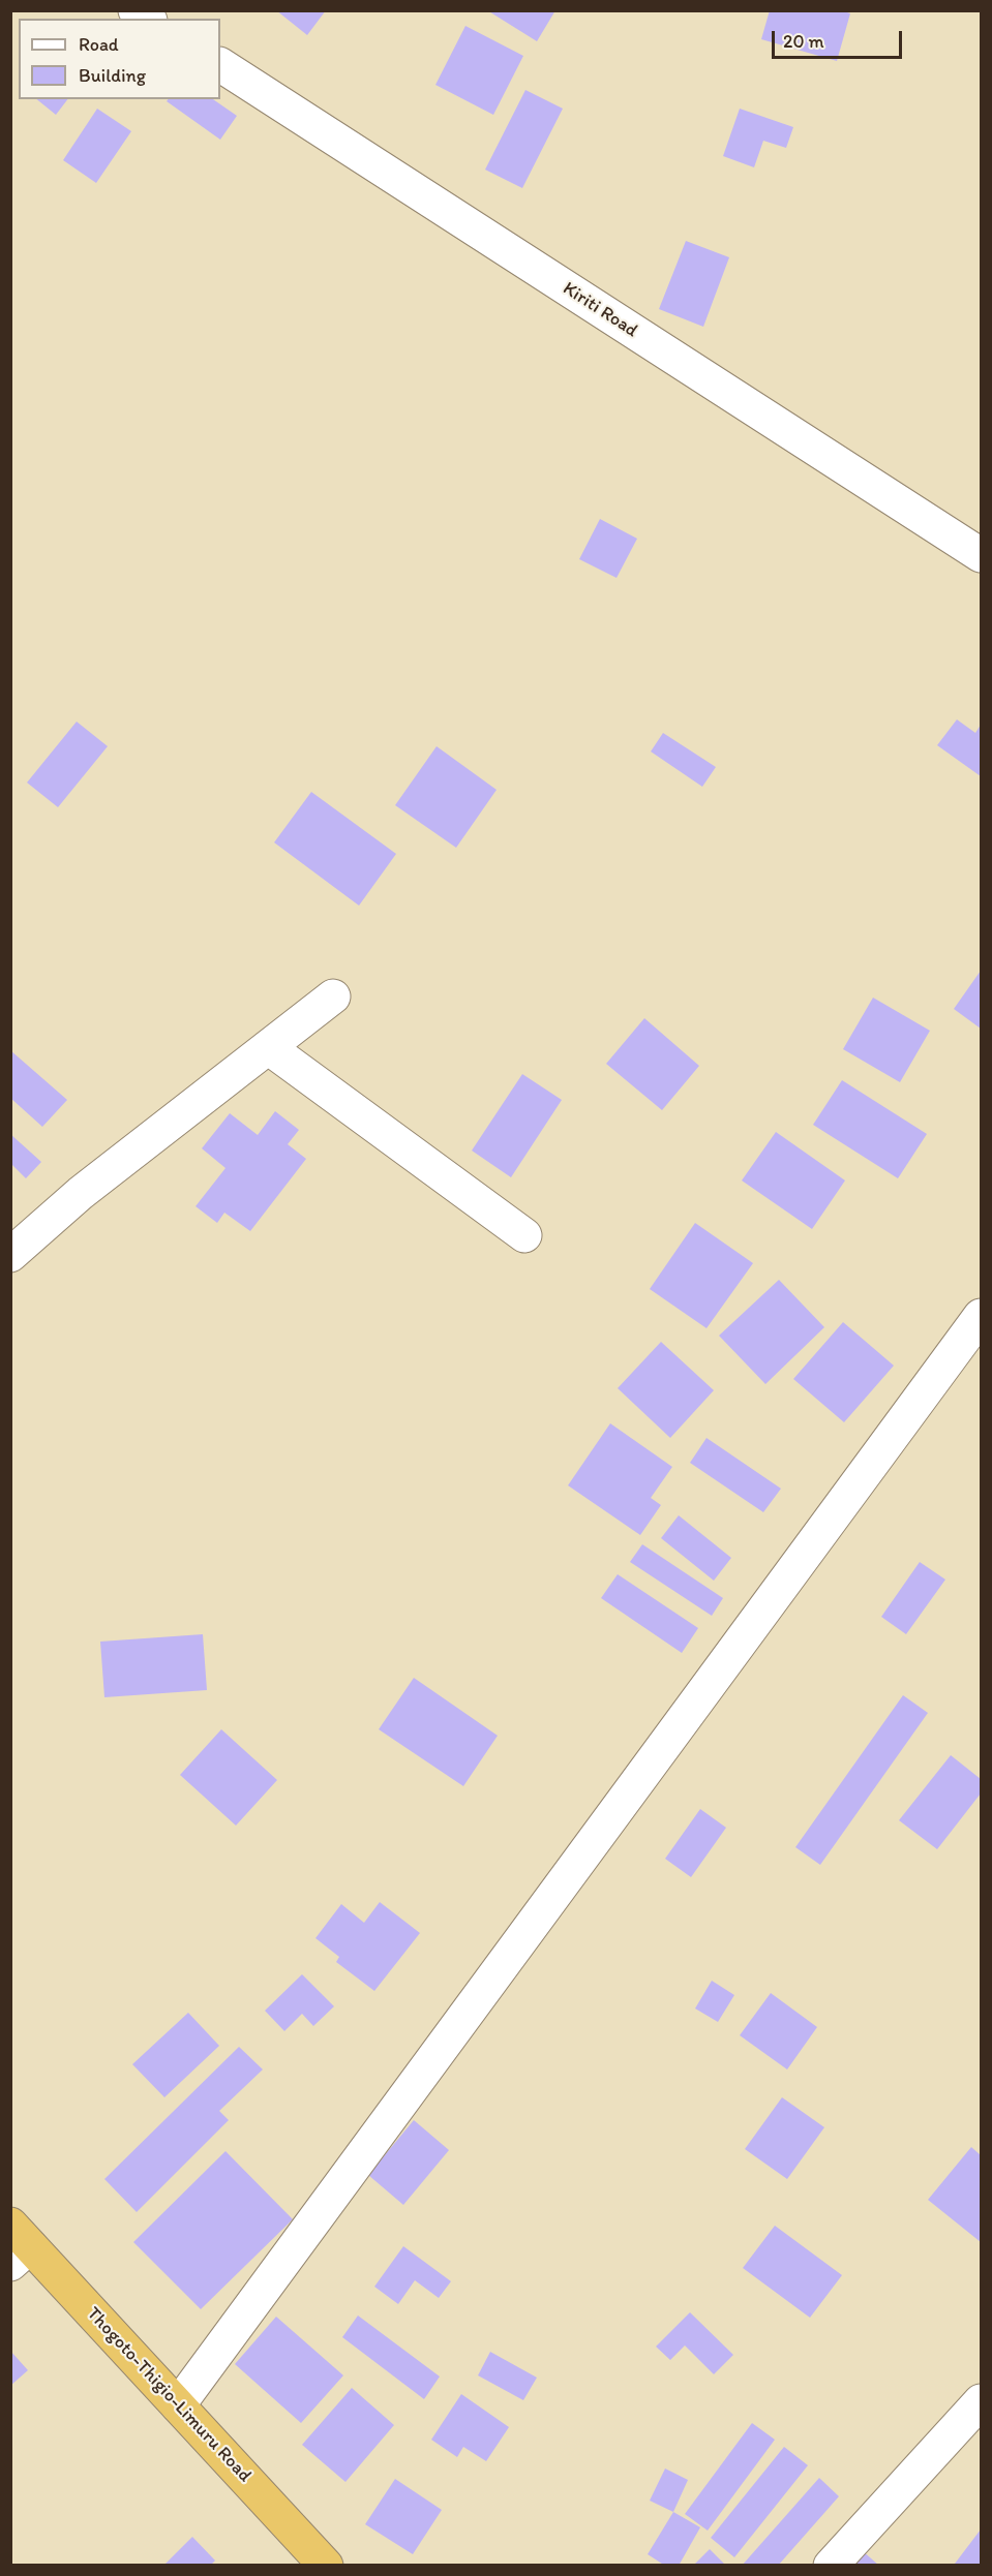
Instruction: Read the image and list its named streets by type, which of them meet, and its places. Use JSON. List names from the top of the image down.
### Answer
{
  "streets": {
    "highway": ["Thogoto-Thigio-Limuru Road"],
    "street": ["Kiriti Road"]
  },
  "legend": ["Road", "Building"],
  "scale_bar": "20 m"
}
